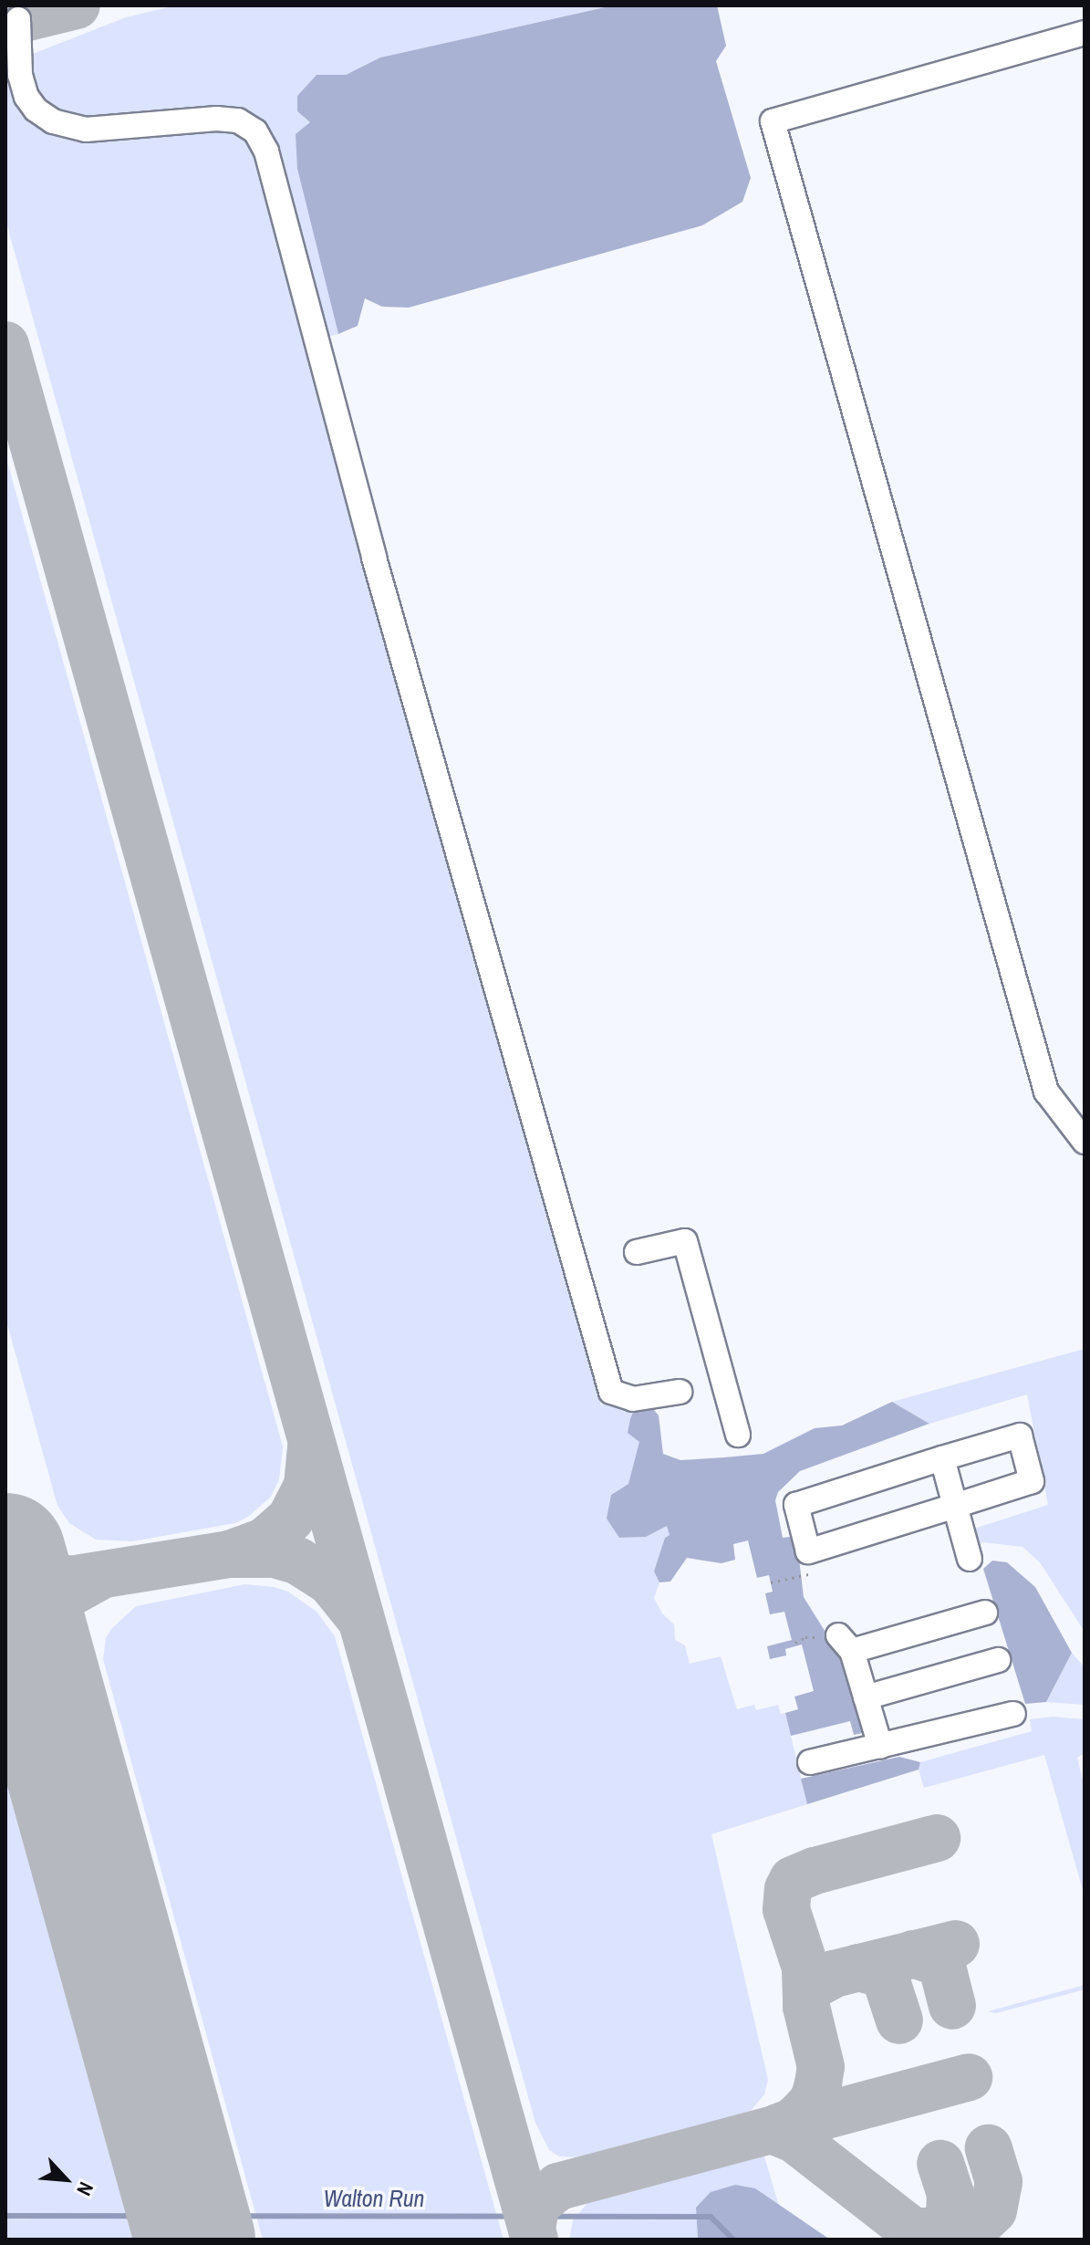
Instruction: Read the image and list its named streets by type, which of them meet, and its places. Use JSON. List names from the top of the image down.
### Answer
{
  "water": ["Walton Run"],
  "north": "bottom right"
}
